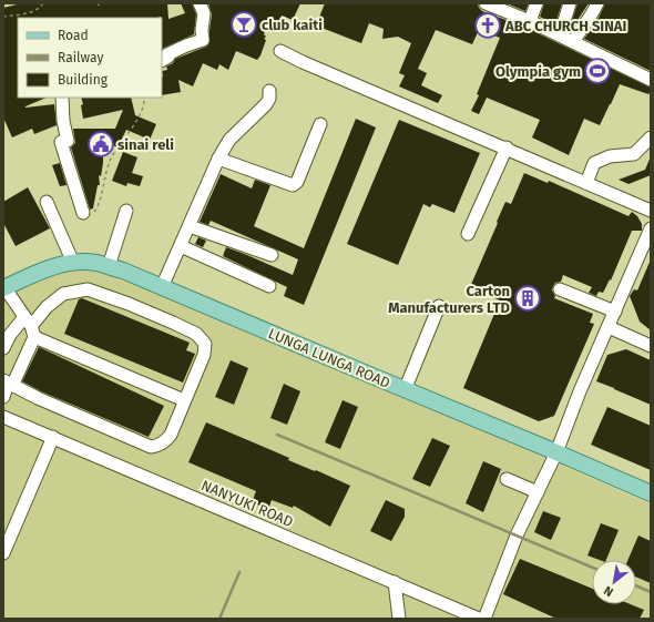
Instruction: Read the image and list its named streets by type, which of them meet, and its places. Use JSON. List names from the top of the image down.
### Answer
{
  "streets": {
    "main road": ["LUNGA LUNGA ROAD"],
    "street": ["NANYUKI ROAD"]
  },
  "places": {
    "bar": ["club kaiti"],
    "church": ["ABC CHURCH SINAI"],
    "sports": ["Olympia gym"],
    "public building": ["sinai reli"],
    "building": ["Carton Manufacturers LTD"]
  },
  "legend": ["Road", "Railway", "Building"],
  "north": "bottom left"
}
